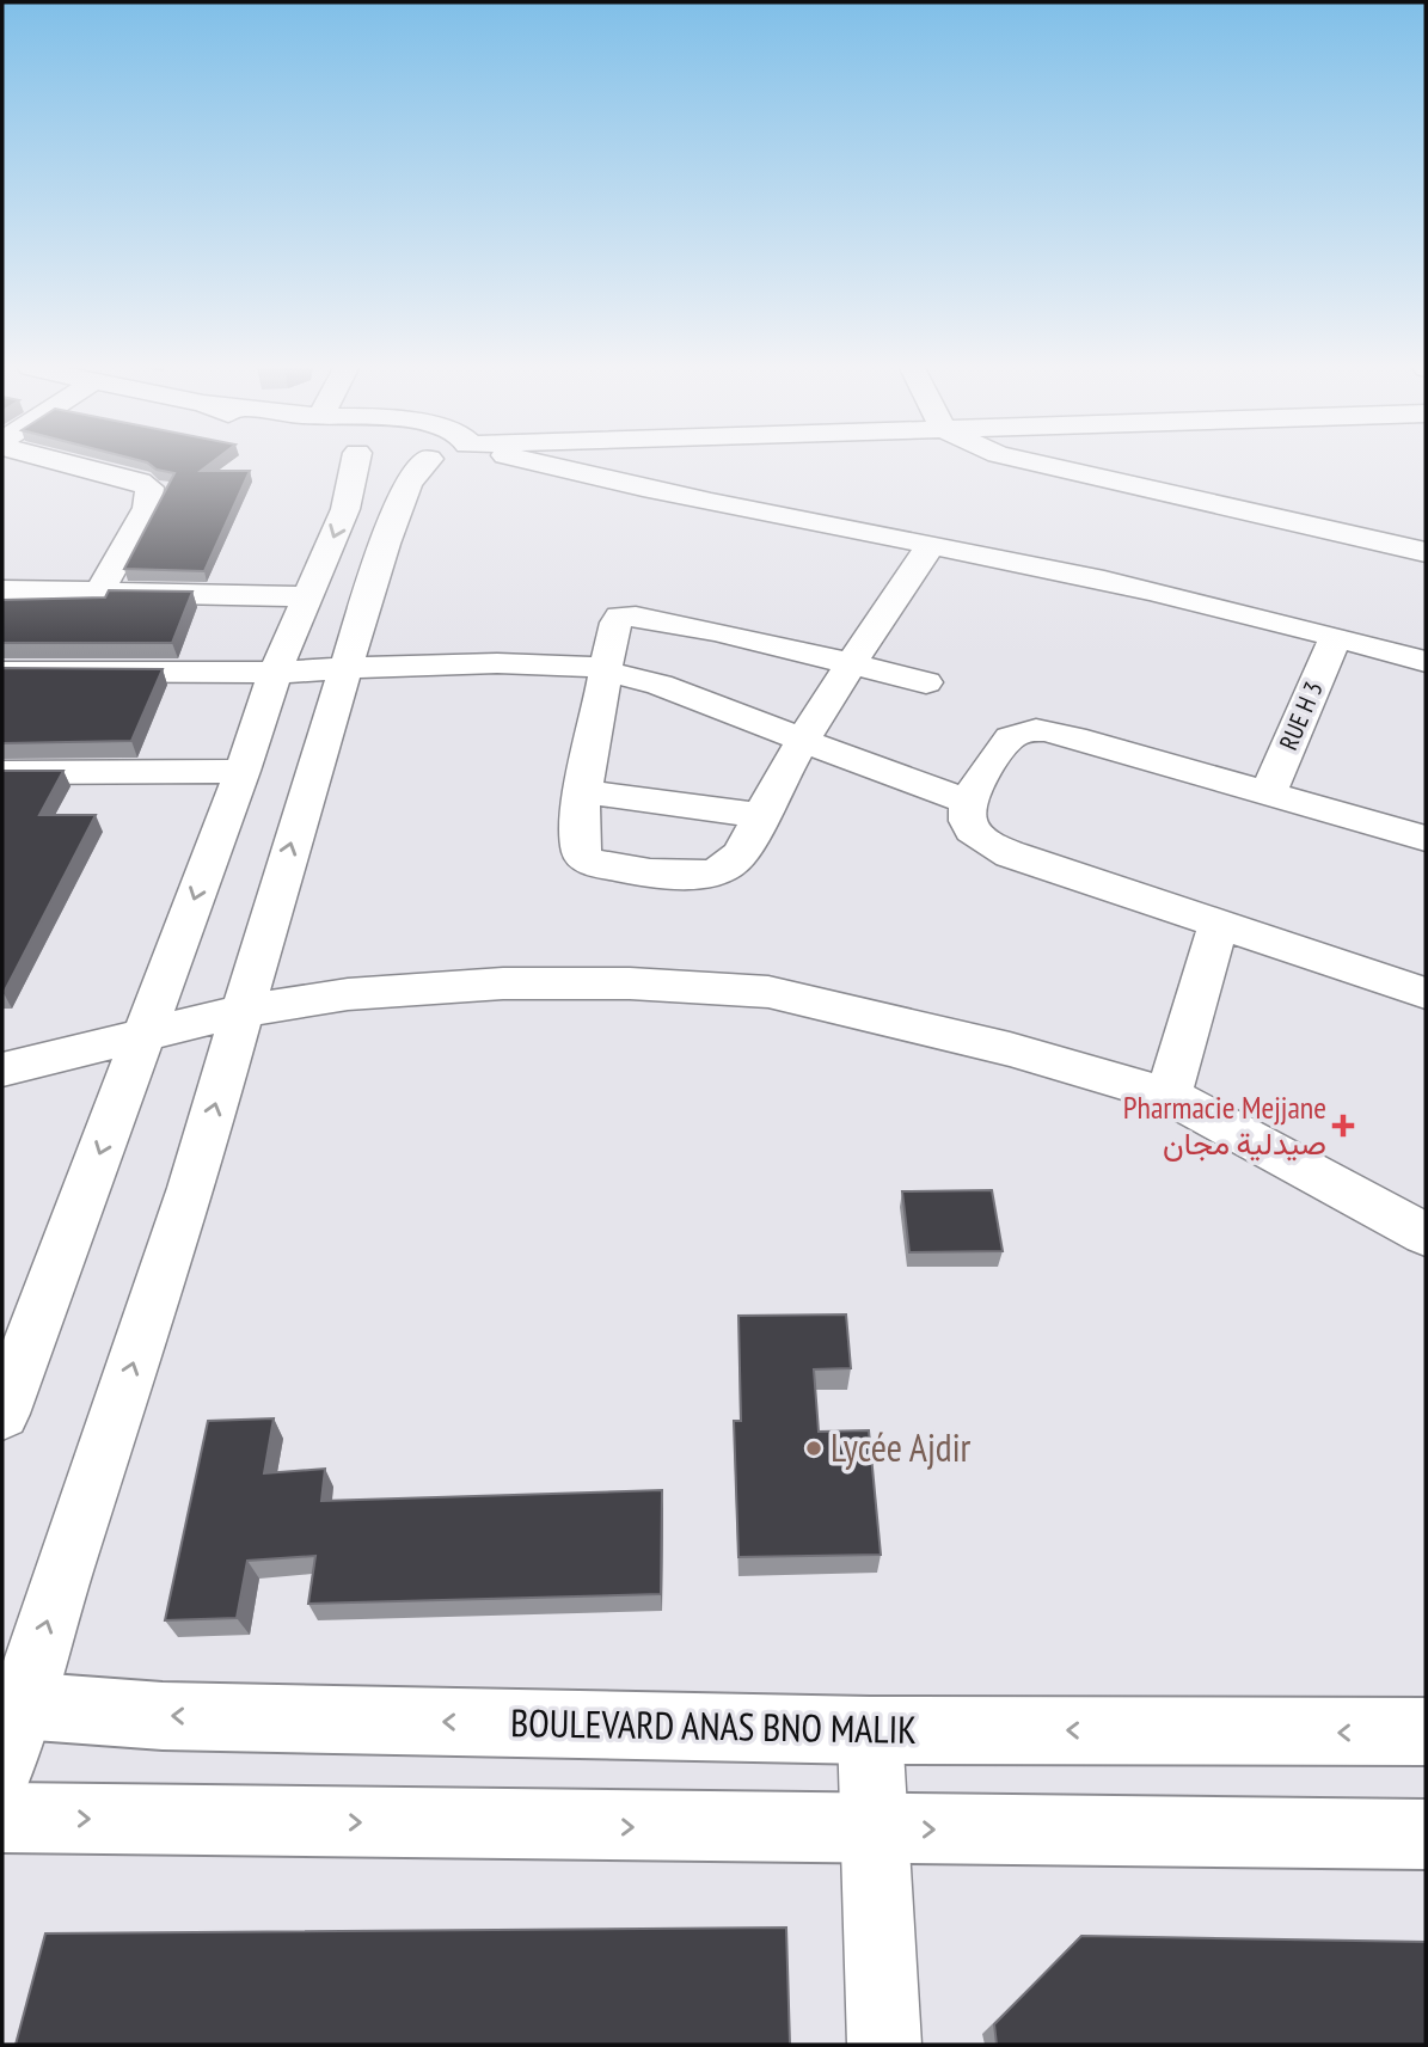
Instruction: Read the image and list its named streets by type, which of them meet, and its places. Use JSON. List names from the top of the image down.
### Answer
{
  "streets": {
    "street": ["RUE H 3", "BOULEVARD ANAS BNO MALIK"]
  },
  "places": {
    "health": ["Pharmacie Mejjane صيدلية مجان"],
    "other": ["Lycée Ajdir"]
  }
}
